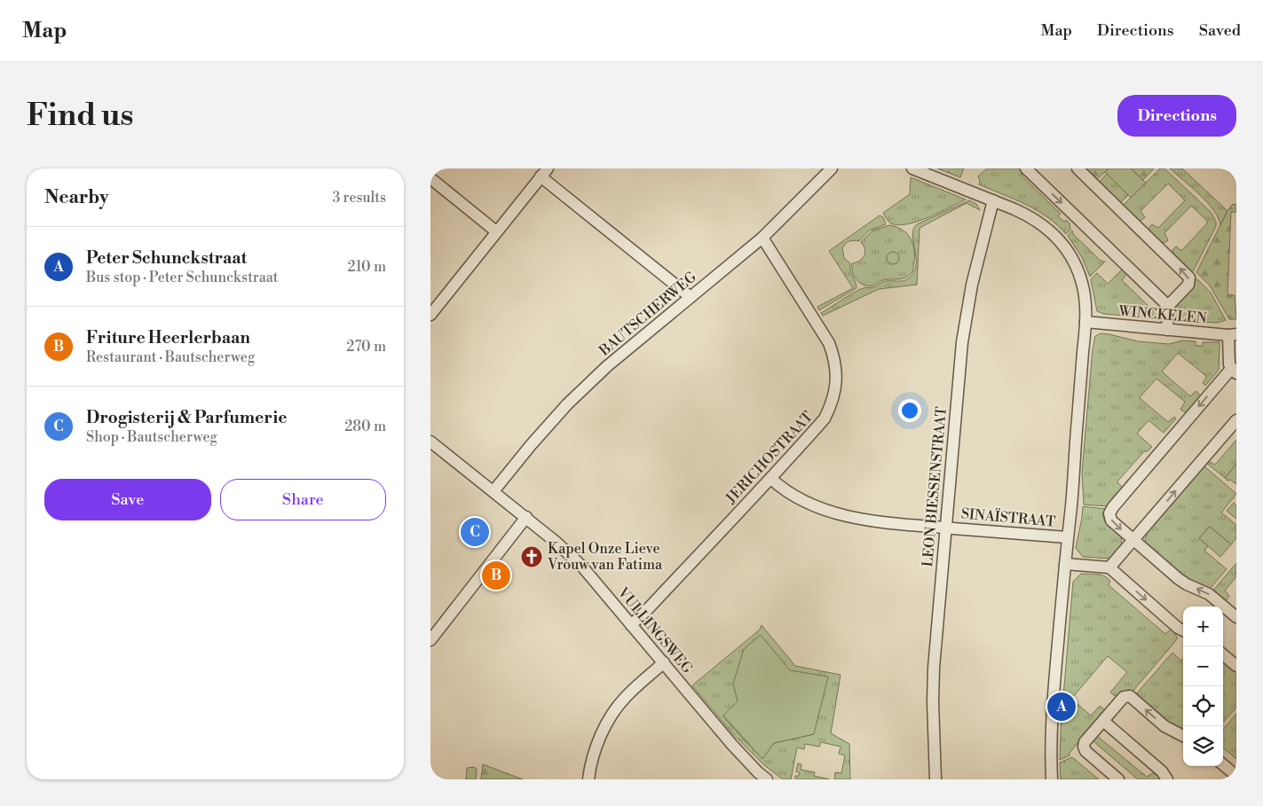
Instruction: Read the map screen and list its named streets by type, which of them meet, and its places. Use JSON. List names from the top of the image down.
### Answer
{
  "streets": {
    "street": [
      "BAUTSCHERWEG",
      "WINCKELEN",
      "JERICHOSTRAAT",
      "LEON BIESSENSTRAAT",
      "SINAÏSTRAAT",
      "VULLINGSWEG"
    ]
  },
  "crossings": [
    ["BAUTSCHERWEG", "JERICHOSTRAAT"],
    ["BAUTSCHERWEG", "VULLINGSWEG"],
    ["JERICHOSTRAAT", "SINAÏSTRAAT"],
    ["JERICHOSTRAAT", "VULLINGSWEG"],
    ["LEON BIESSENSTRAAT", "SINAÏSTRAAT"]
  ],
  "places": {
    "church": ["Kapel Onze Lieve Vrouw van Fatima"]
  },
  "page": {
    "header": "Map",
    "nav": ["Map", "Directions", "Saved"],
    "buttons": [
      "Directions",
      ["Save", "Share"]
    ],
    "title": "Find us",
    "heading": ["Nearby", "3 results"],
    "list": [
      {
        "mark": "A",
        "name": "Peter Schunckstraat",
        "note": "Bus stop · Peter Schunckstraat",
        "value": "210 m"
      },
      {
        "mark": "B",
        "name": "Friture Heerlerbaan",
        "note": "Restaurant · Bautscherweg",
        "value": "270 m"
      },
      {
        "mark": "C",
        "name": "Drogisterij & Parfumerie",
        "note": "Shop · Bautscherweg",
        "value": "280 m"
      }
    ],
    "pins": ["C", "B", "A"],
    "map_buttons": ["+", "−"]
  }
}
